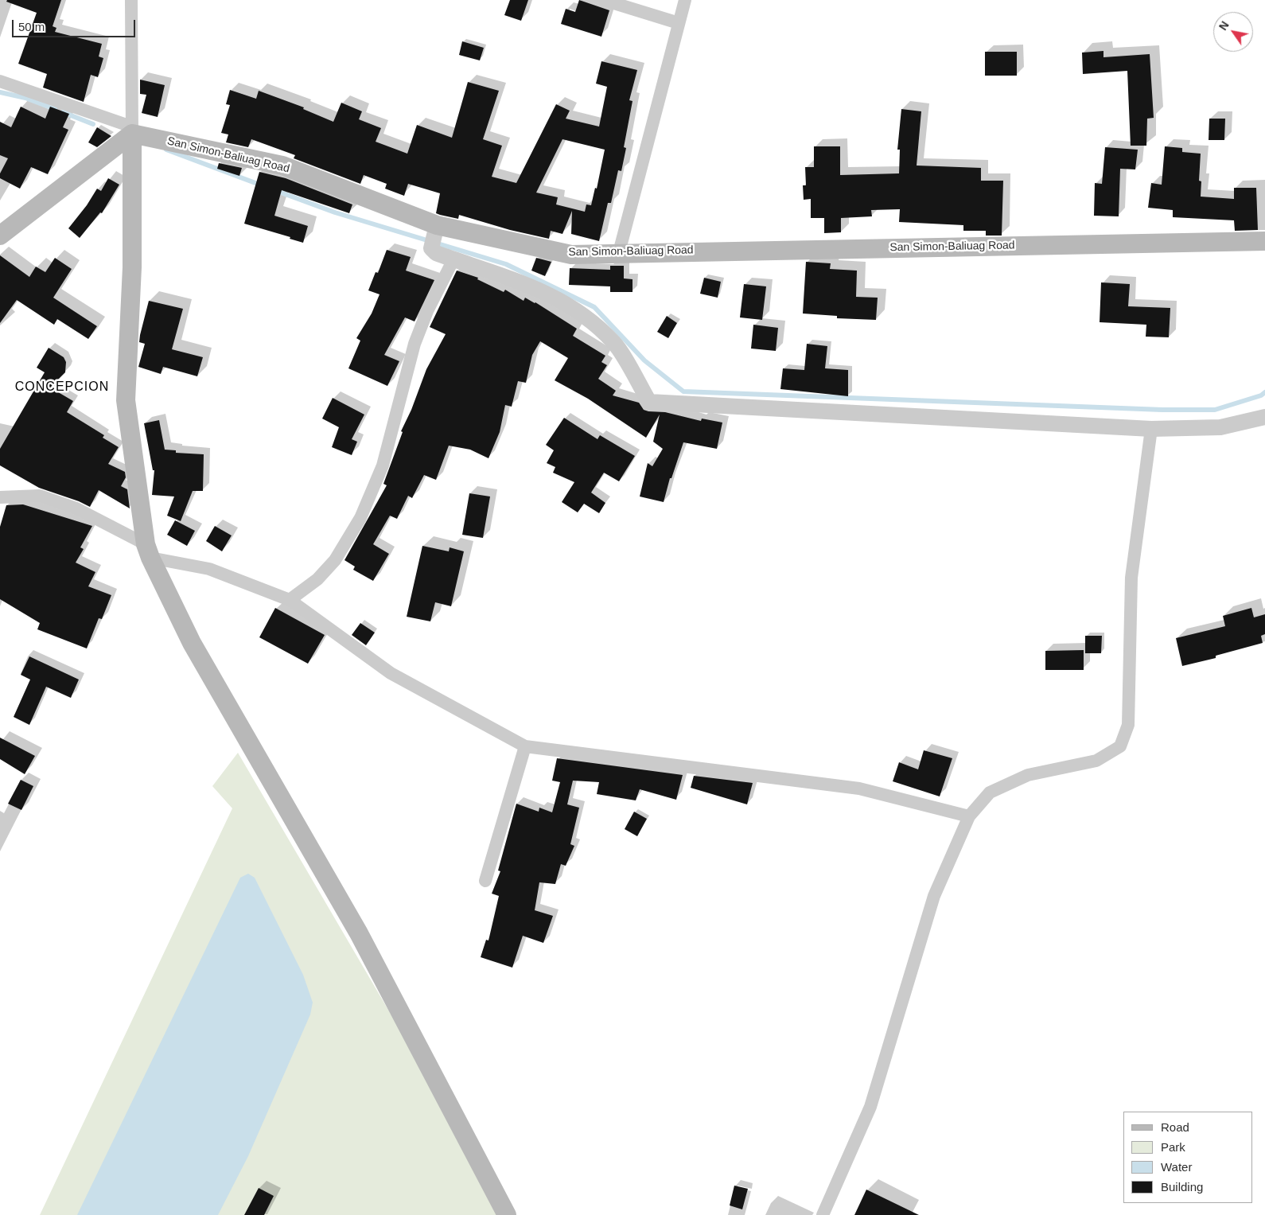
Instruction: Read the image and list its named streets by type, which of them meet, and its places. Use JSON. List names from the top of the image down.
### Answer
{
  "streets": {
    "main road": ["San Simon-Baliuag Road"]
  },
  "districts": ["CONCEPCION"],
  "legend": [
    "Road",
    "Park",
    "Water",
    "Building"
  ],
  "scale_bar": "50 m",
  "north": "top left"
}
